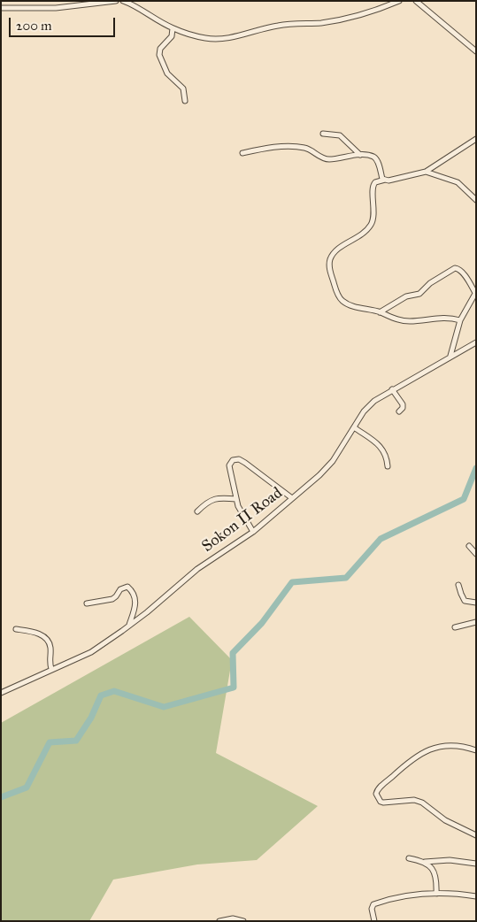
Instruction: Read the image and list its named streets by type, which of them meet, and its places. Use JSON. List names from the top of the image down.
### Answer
{
  "streets": {
    "street": ["Sokon II Road"]
  },
  "scale_bar": "200 m"
}
